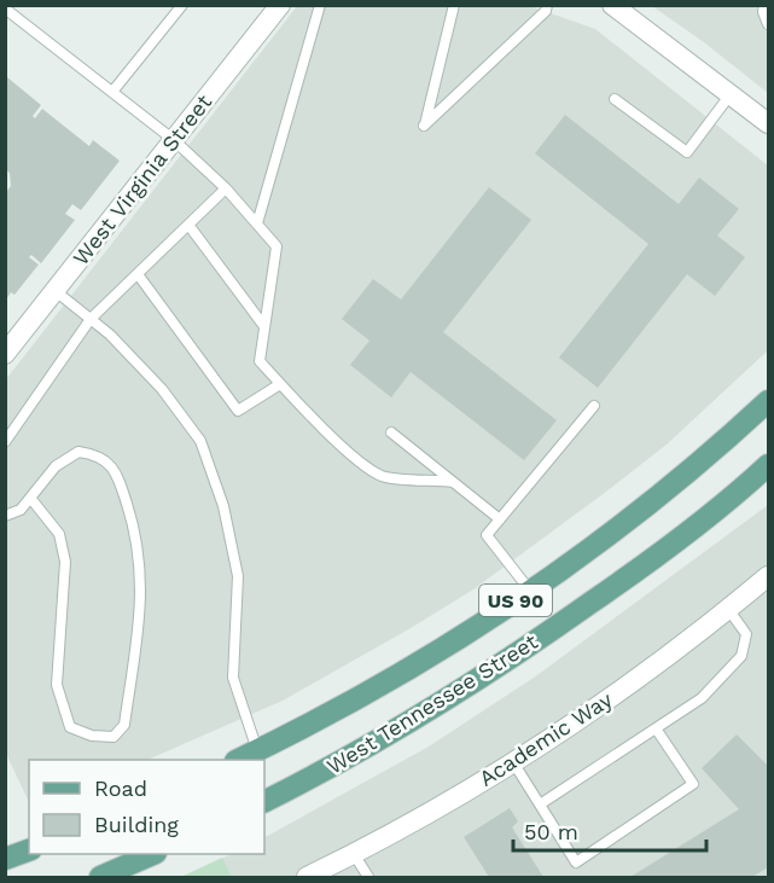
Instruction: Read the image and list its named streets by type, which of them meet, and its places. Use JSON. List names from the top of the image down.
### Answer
{
  "streets": {
    "main road": ["US 90", "West Tennessee Street"],
    "street": ["West Virginia Street", "Academic Way"]
  },
  "legend": ["Road", "Building"],
  "scale_bar": "50 m"
}
